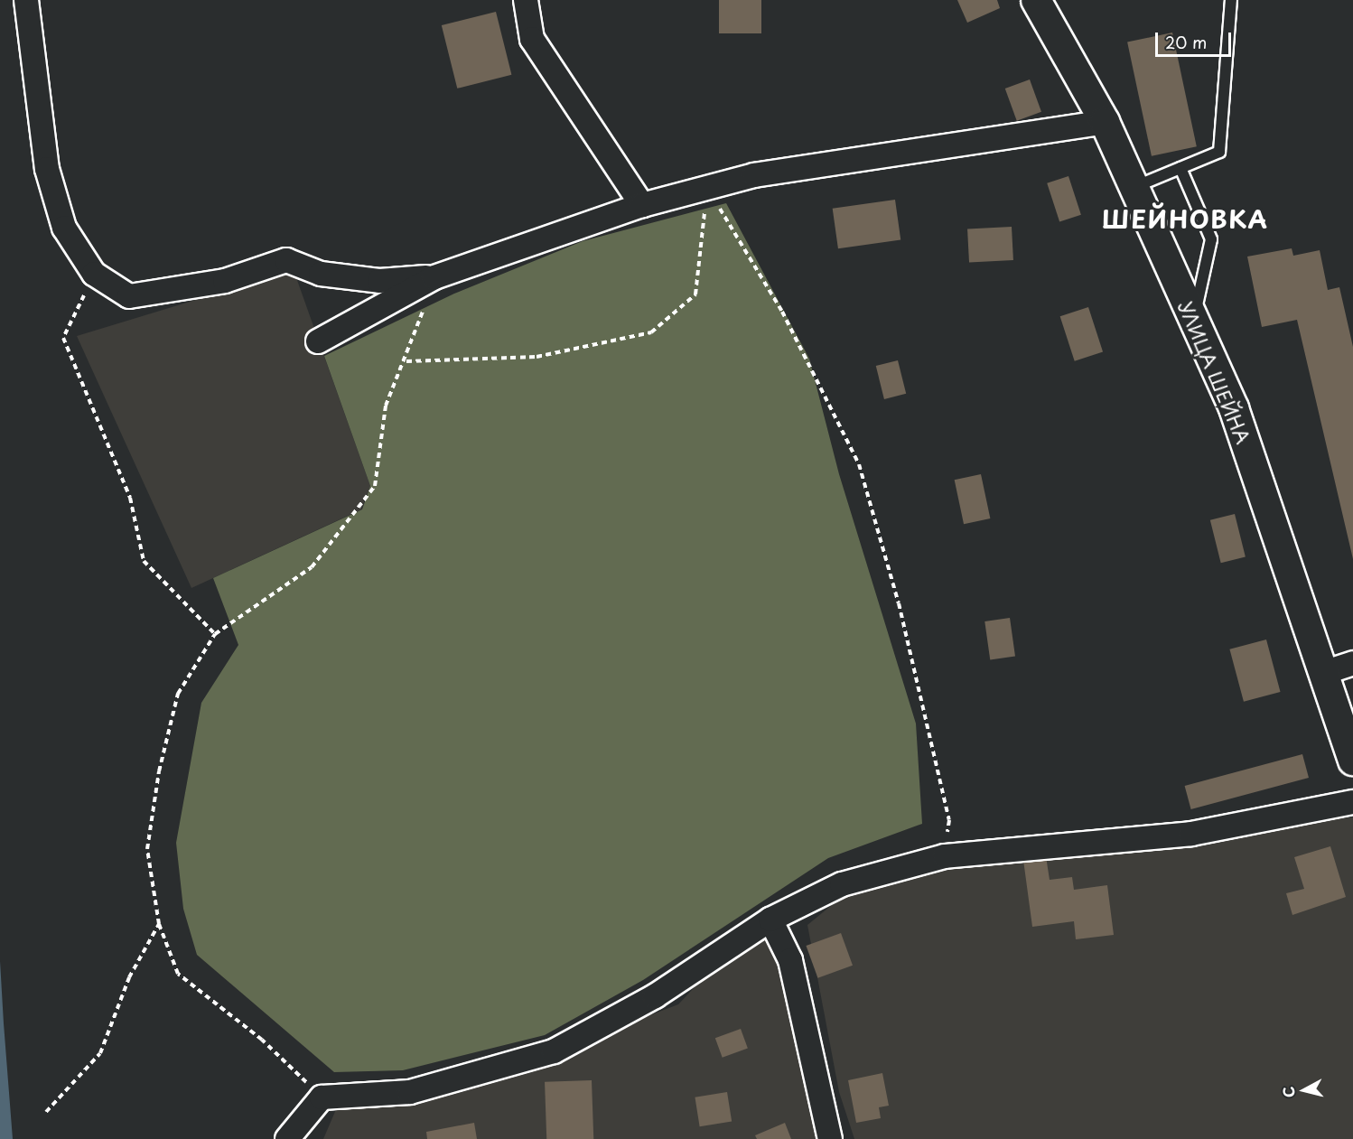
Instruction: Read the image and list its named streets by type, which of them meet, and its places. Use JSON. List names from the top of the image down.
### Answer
{
  "streets": {
    "street": ["УЛИЦА ШЕЙНА"]
  },
  "districts": ["ШЕЙНОВКА"],
  "scale_bar": "20 m",
  "north": "left"
}
